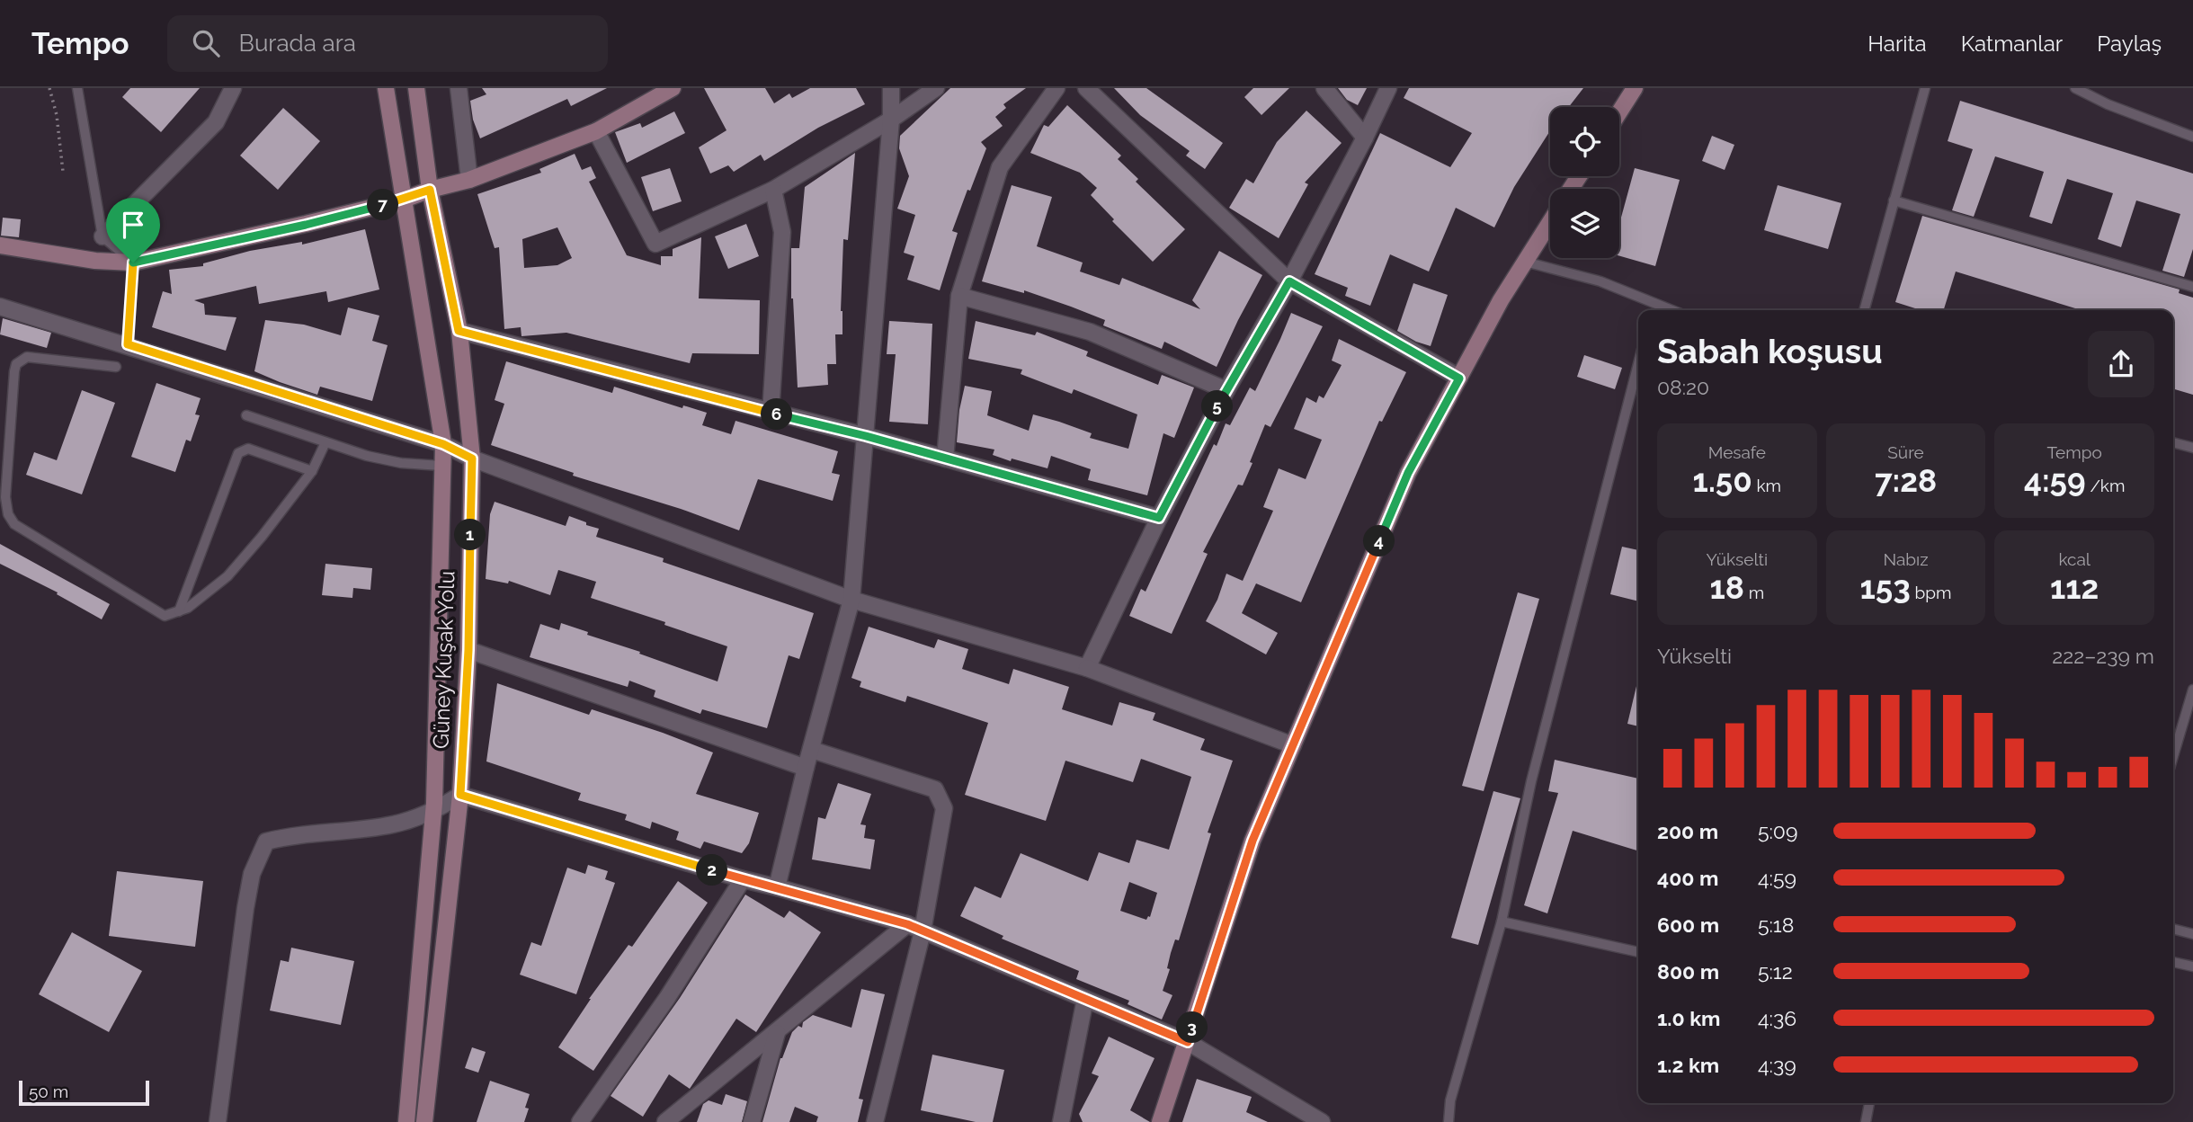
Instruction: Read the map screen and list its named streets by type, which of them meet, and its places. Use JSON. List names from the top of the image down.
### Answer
{
  "streets": {
    "main road": ["Güney Kuşak Yolu"]
  },
  "scale_bar": "50 m",
  "page": {
    "header": "Tempo",
    "search": "Burada ara",
    "nav": ["Harita", "Katmanlar", "Paylaş"],
    "pins": [
      "7",
      "5",
      "6",
      "1",
      "4",
      "2",
      "3"
    ],
    "heading": ["Sabah koşusu", "08:20"],
    "stats": [
      ["Mesafe", "1.50 km"],
      ["Süre", "7:28"],
      ["Tempo", "4:59 /km"],
      ["Yükselti", "18 m"],
      ["Nabız", "153 bpm"],
      ["kcal", "112"]
    ],
    "chart": ["Yükselti", "222–239 m"],
    "list": [
      {
        "name": "200 m",
        "note": "5:09"
      },
      {
        "name": "400 m",
        "note": "4:59"
      },
      {
        "name": "600 m",
        "note": "5:18"
      },
      {
        "name": "800 m",
        "note": "5:12"
      },
      {
        "name": "1.0 km",
        "note": "4:36"
      },
      {
        "name": "1.2 km",
        "note": "4:39"
      }
    ],
    "scale": "50 m"
  }
}
